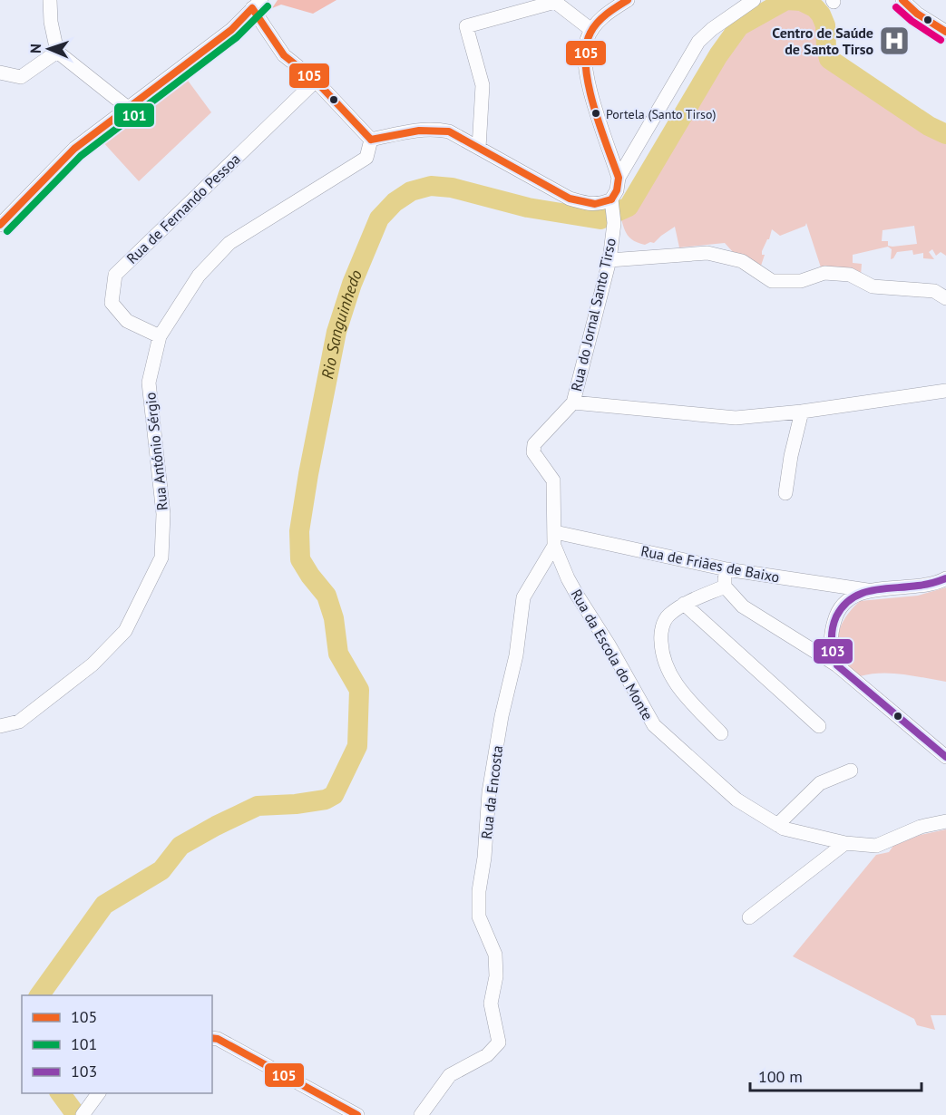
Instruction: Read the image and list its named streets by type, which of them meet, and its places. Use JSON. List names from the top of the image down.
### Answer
{
  "streets": {
    "street": [
      "Rua de Fernando Pessoa",
      "Rua do Jornal Santo Tirso",
      "Rua António Sérgio",
      "Rua de Friães de Baixo",
      "Rua da Escola do Monte",
      "Rua da Encosta"
    ]
  },
  "crossings": [
    ["Rua de Fernando Pessoa", "Rua António Sérgio"],
    ["Rua do Jornal Santo Tirso", "Rua de Friães de Baixo"],
    ["Rua do Jornal Santo Tirso", "Rua da Escola do Monte"],
    ["Rua do Jornal Santo Tirso", "Rua da Encosta"],
    ["Rua de Friães de Baixo", "Rua da Escola do Monte"],
    ["Rua de Friães de Baixo", "Rua da Encosta"],
    ["Rua da Escola do Monte", "Rua da Encosta"]
  ],
  "water": ["Rio Sanguinhedo"],
  "places": {
    "hospital": ["Centro de Saúde de Santo Tirso"],
    "other": ["Portela (Santo Tirso)"]
  },
  "lines": [
    "transit line 105",
    "transit line 101",
    "transit line 100",
    "transit line 103"
  ],
  "legend": ["105", "101", "103"],
  "scale_bar": "100 m",
  "north": "left"
}
